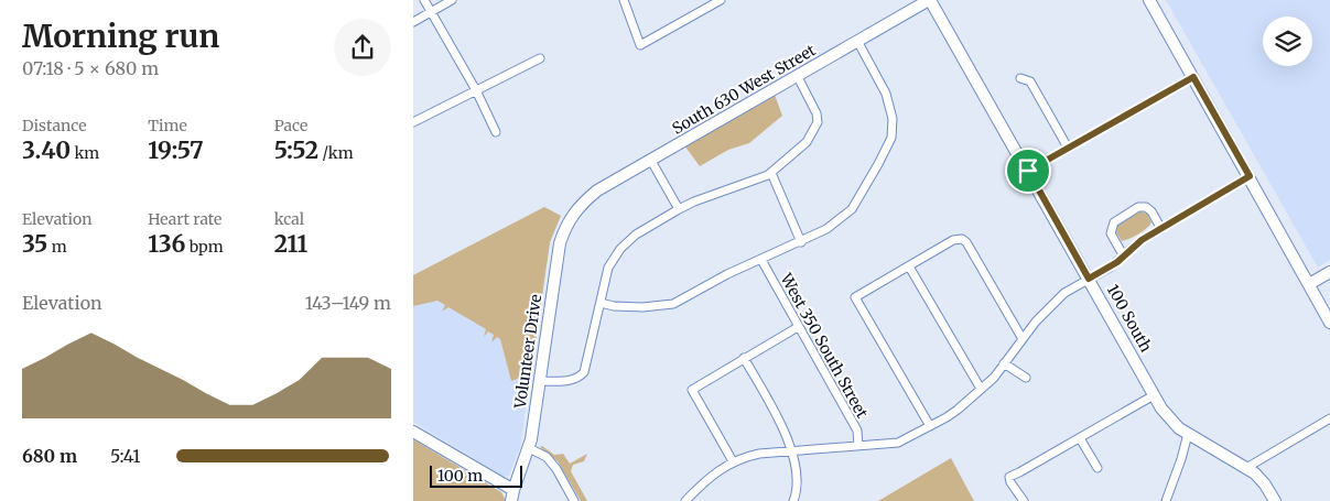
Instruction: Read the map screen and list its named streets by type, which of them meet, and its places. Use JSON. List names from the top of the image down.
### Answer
{
  "streets": {
    "street": [
      "South 630 West Street",
      "100 South",
      "West 350 South Street",
      "Volunteer Drive"
    ]
  },
  "crossings": [
    ["South 630 West Street", "100 South"],
    ["South 630 West Street", "Volunteer Drive"]
  ],
  "scale_bar": "100 m",
  "page": {
    "heading": ["Morning run", "07:18 · 5 × 680 m"],
    "stats": [
      ["Distance", "3.40 km"],
      ["Time", "19:57"],
      ["Pace", "5:52 /km"],
      ["Elevation", "35 m"],
      ["Heart rate", "136 bpm"],
      ["kcal", "211"]
    ],
    "chart": ["Elevation", "143–149 m"],
    "list": [
      {
        "name": "680 m",
        "note": "5:41"
      }
    ],
    "scale": "100 m"
  }
}
